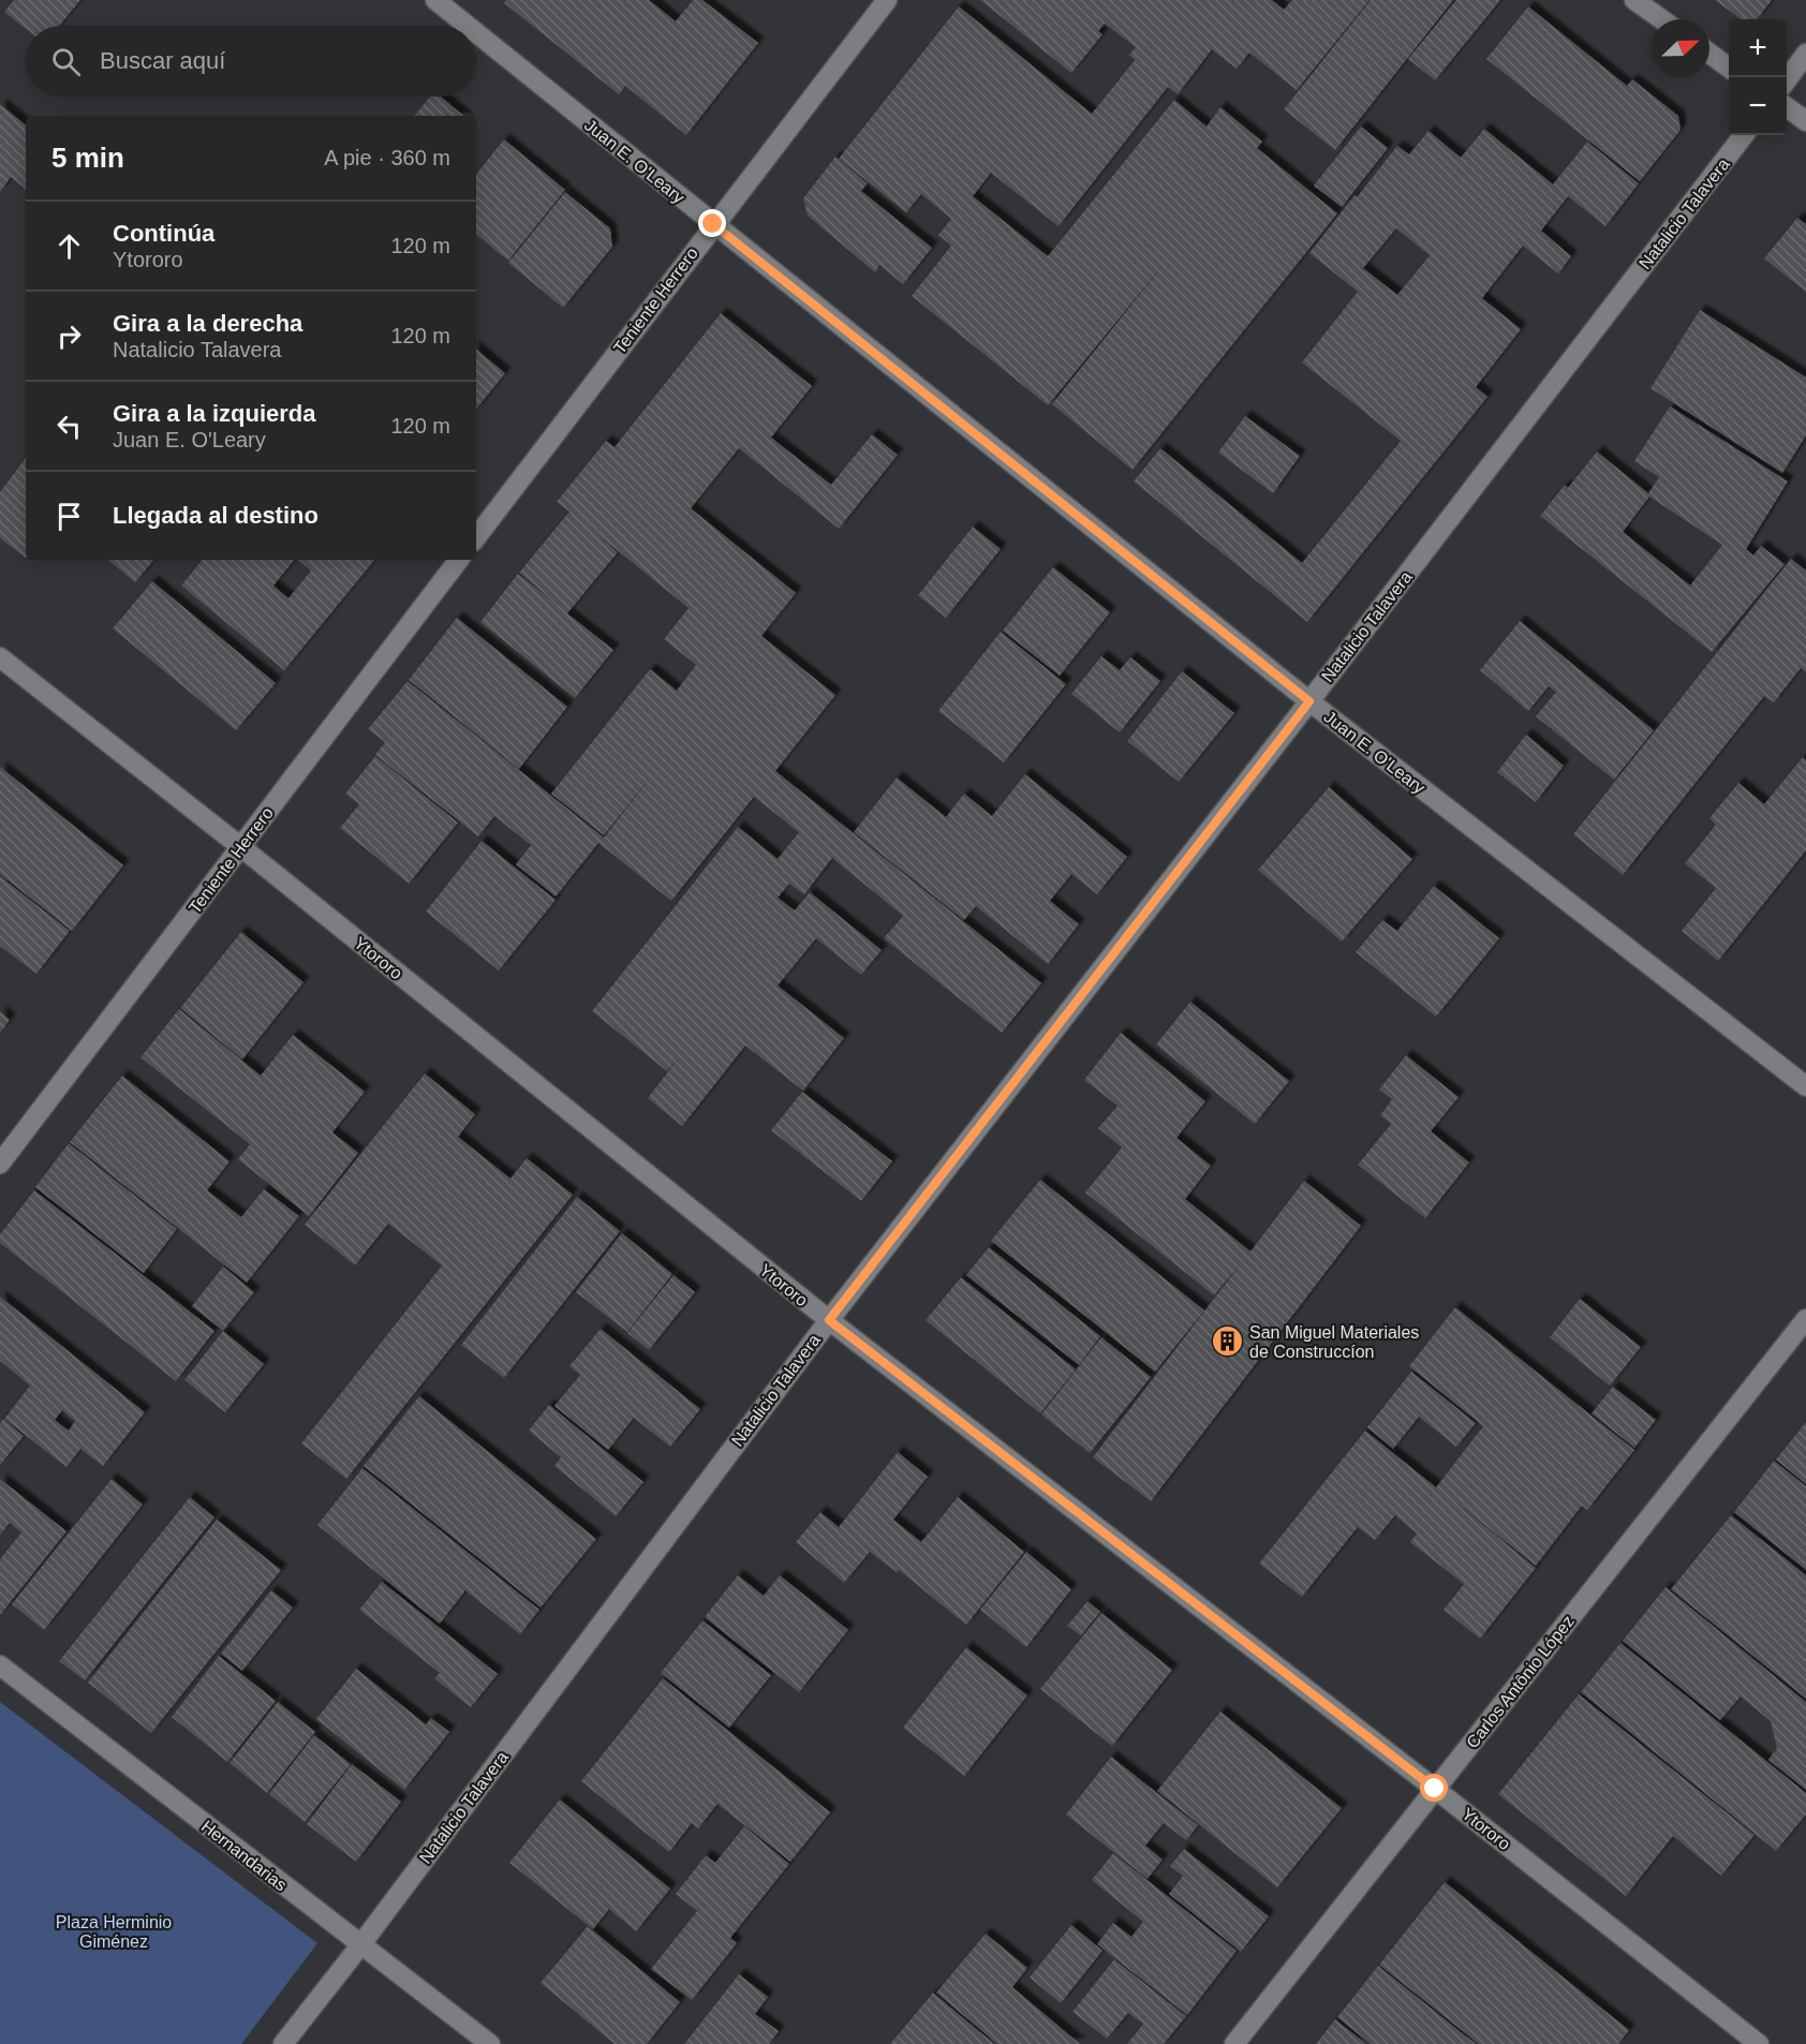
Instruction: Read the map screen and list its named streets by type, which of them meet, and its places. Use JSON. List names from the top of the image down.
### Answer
{
  "streets": {
    "street": [
      "Juan E. O'Leary",
      "Natalicio Talavera",
      "Teniente Herrero",
      "Ytororo",
      "Carlos Antônio López",
      "Hernandarias"
    ]
  },
  "crossings": [
    ["Juan E. O'Leary", "Natalicio Talavera"],
    ["Juan E. O'Leary", "Teniente Herrero"],
    ["Natalicio Talavera", "Ytororo"],
    ["Natalicio Talavera", "Hernandarias"],
    ["Teniente Herrero", "Ytororo"],
    ["Ytororo", "Carlos Antônio López"]
  ],
  "parks": ["Plaza Herminio Giménez"],
  "places": {
    "building": ["San Miguel Materiales de Construccíon"]
  },
  "north": "top right",
  "page": {
    "map_buttons": ["+", "−"],
    "search": "Buscar aquí",
    "heading": ["5 min", "A pie · 360 m"],
    "list": [
      ["Continúa", "Ytororo", "120 m"],
      ["Gira a la derecha", "Natalicio Talavera", "120 m"],
      ["Gira a la izquierda", "Juan E. O'Leary", "120 m"],
      "Llegada al destino"
    ]
  }
}
